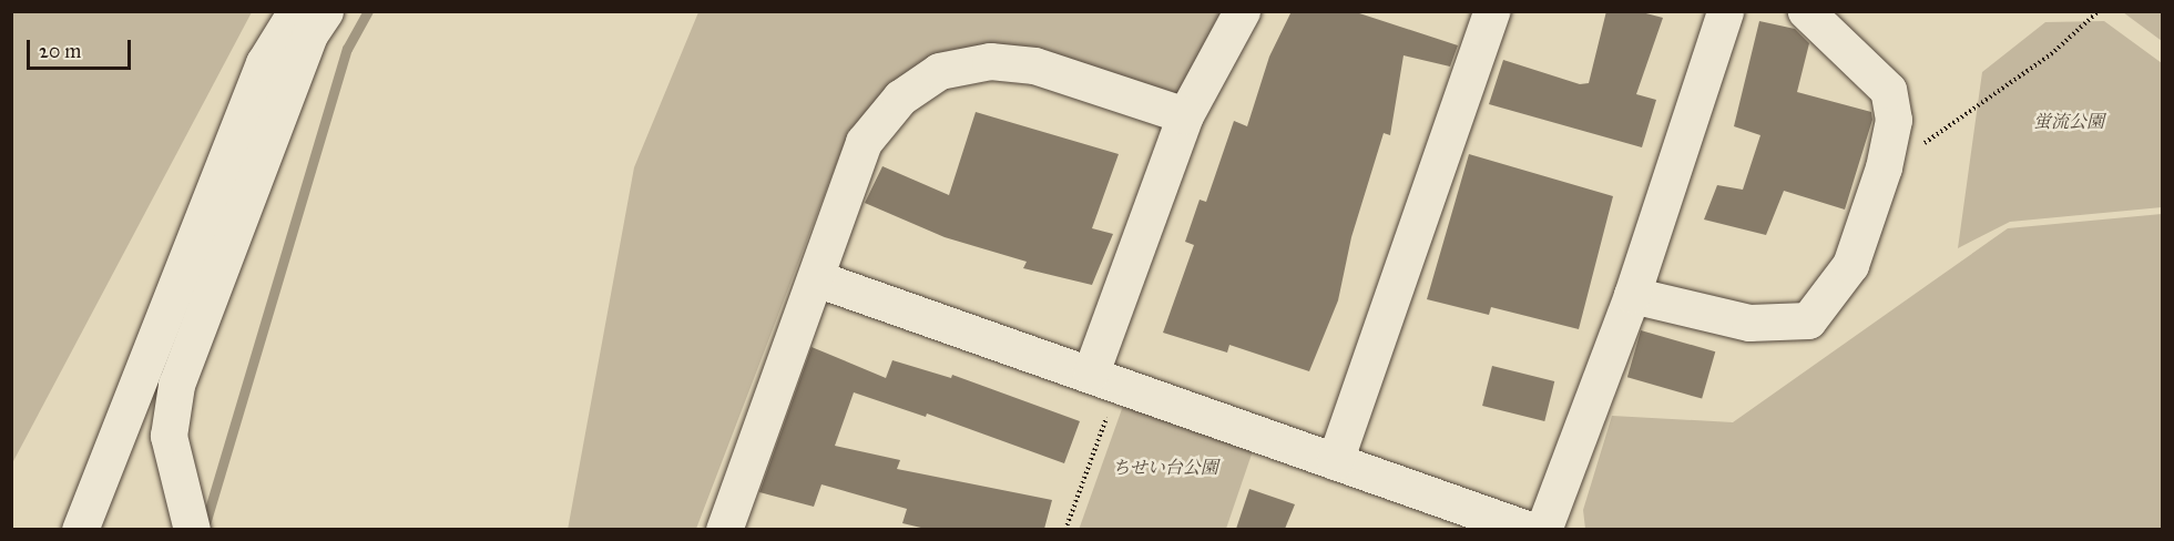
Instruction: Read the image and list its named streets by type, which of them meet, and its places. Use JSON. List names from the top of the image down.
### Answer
{
  "parks": ["蛍流公園", "ちせい台公園"],
  "scale_bar": "20 m"
}
